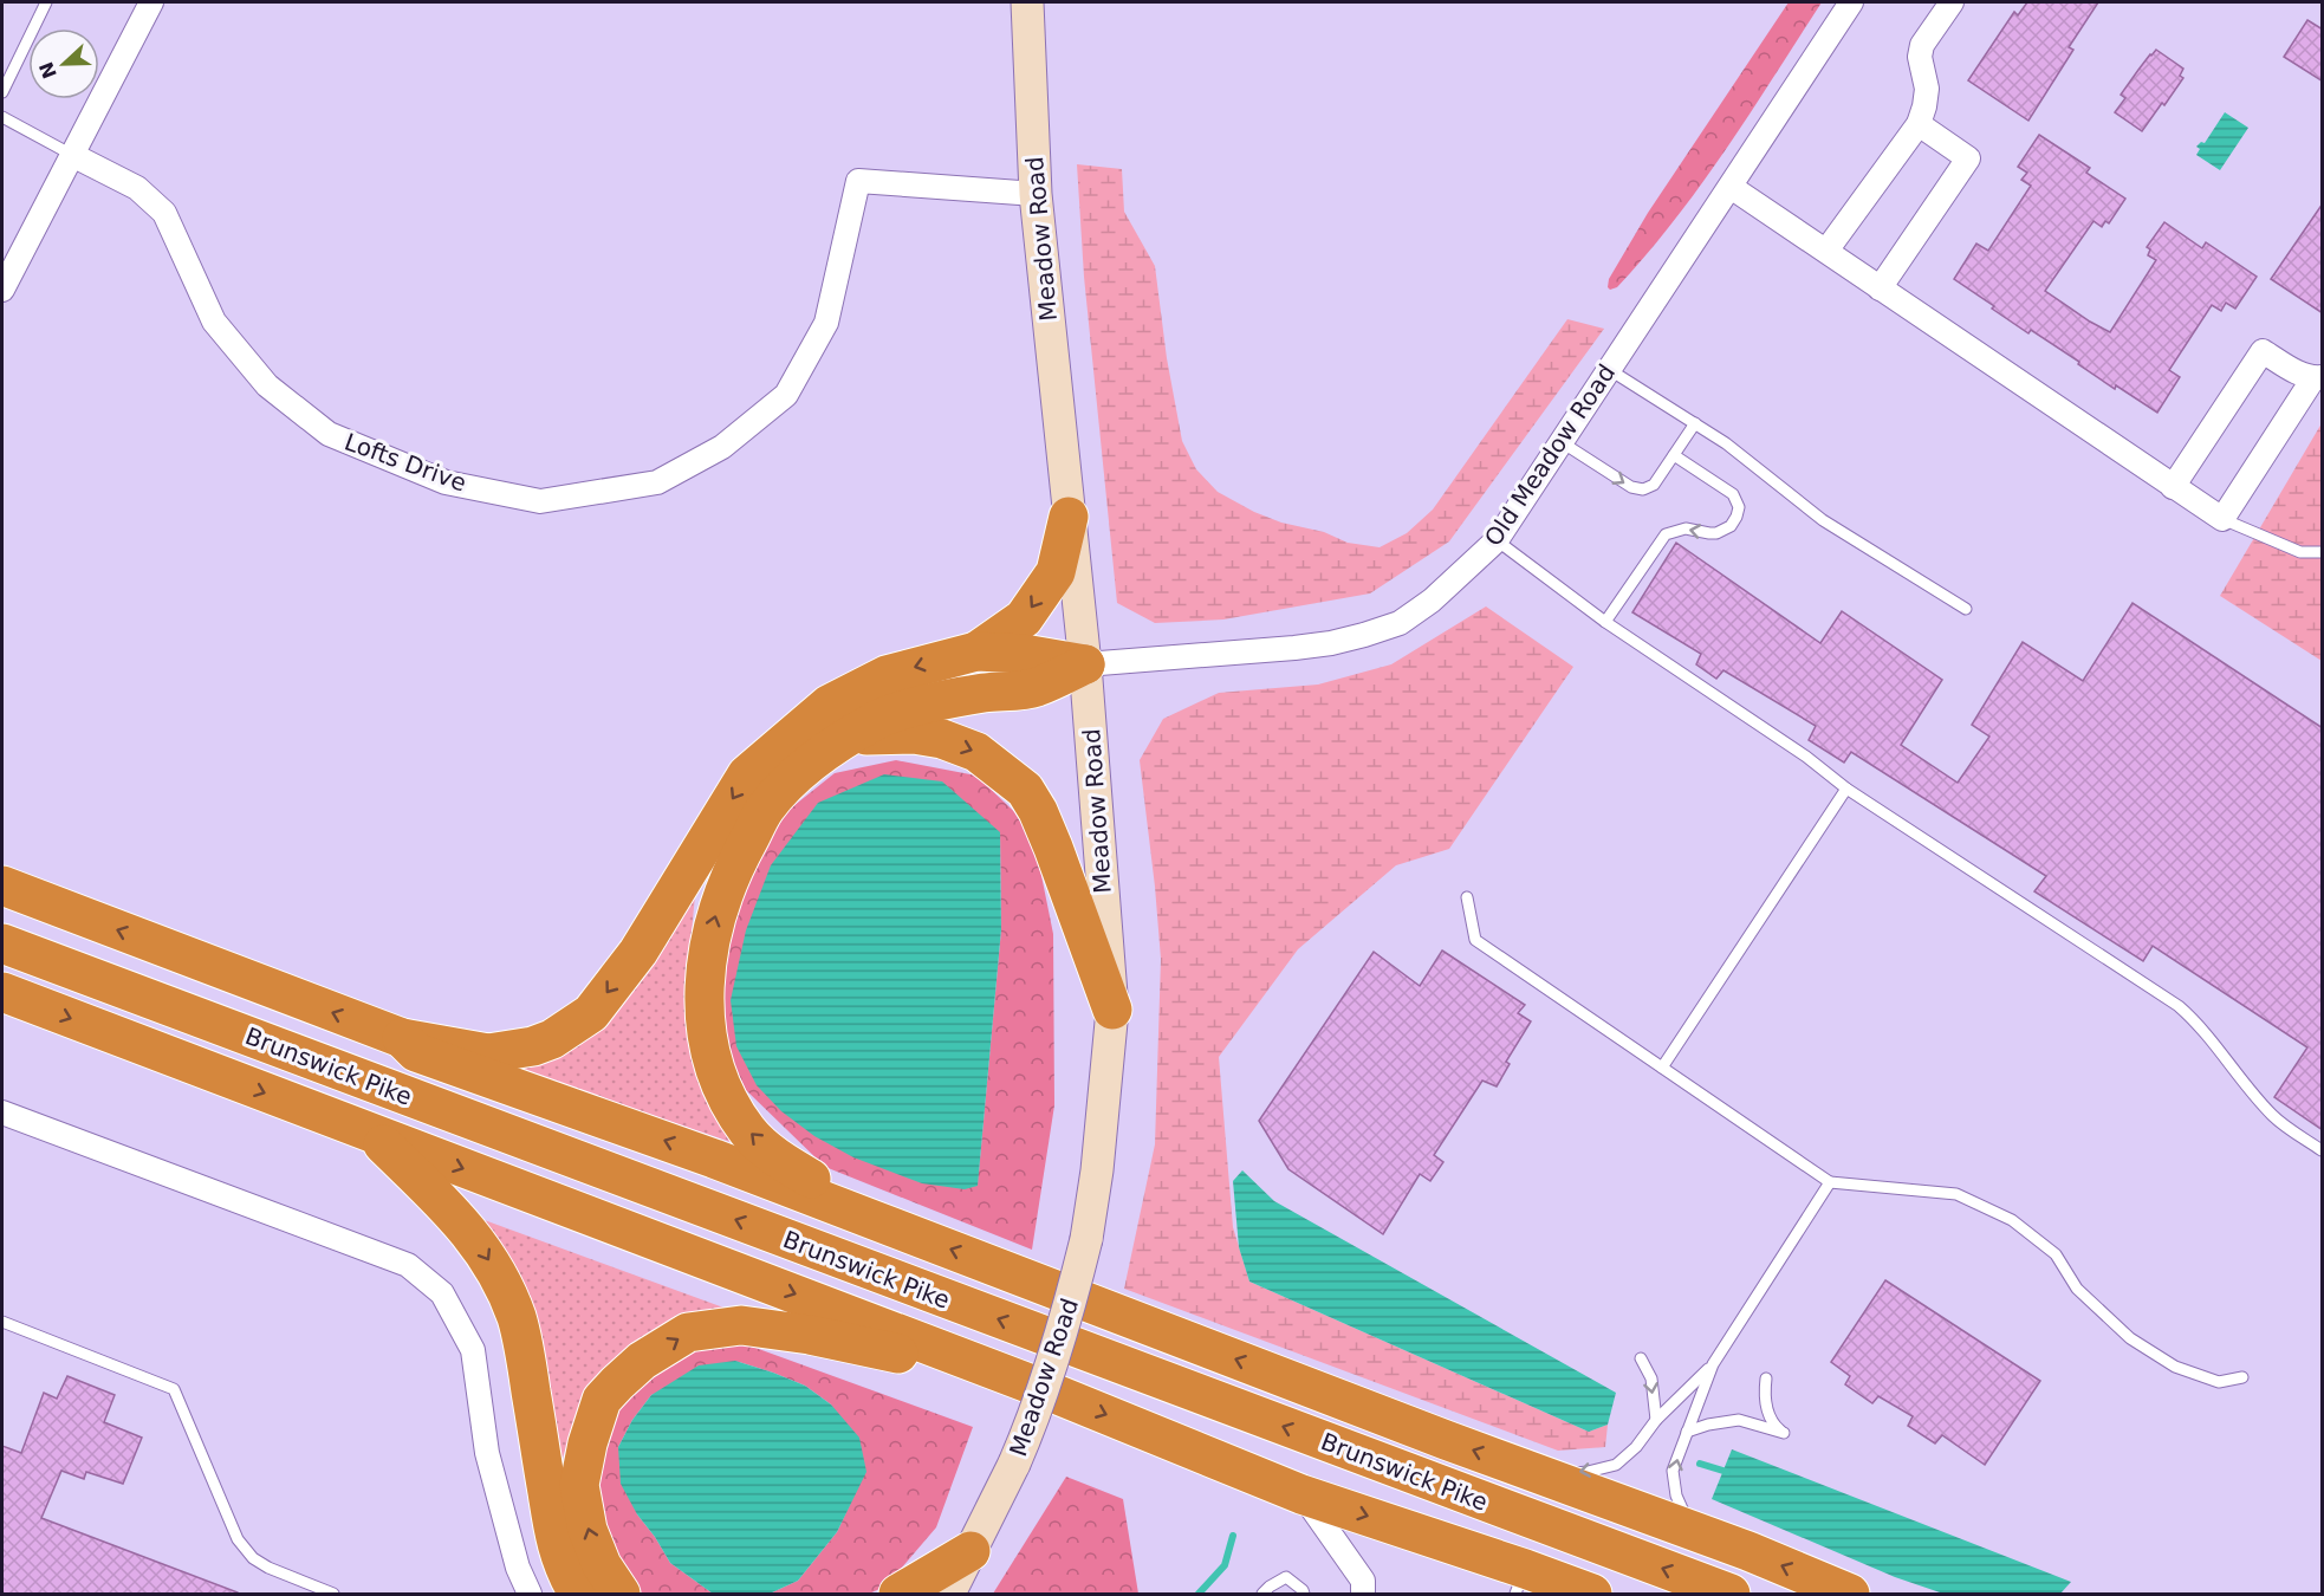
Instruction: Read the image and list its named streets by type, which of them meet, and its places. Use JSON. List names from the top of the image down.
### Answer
{
  "streets": {
    "highway": ["Brunswick Pike"],
    "street": ["Meadow Road", "Old Meadow Road", "Lofts Drive"]
  },
  "crossings": [
    ["Meadow Road", "Old Meadow Road"],
    ["Meadow Road", "Lofts Drive"]
  ],
  "north": "left"
}
